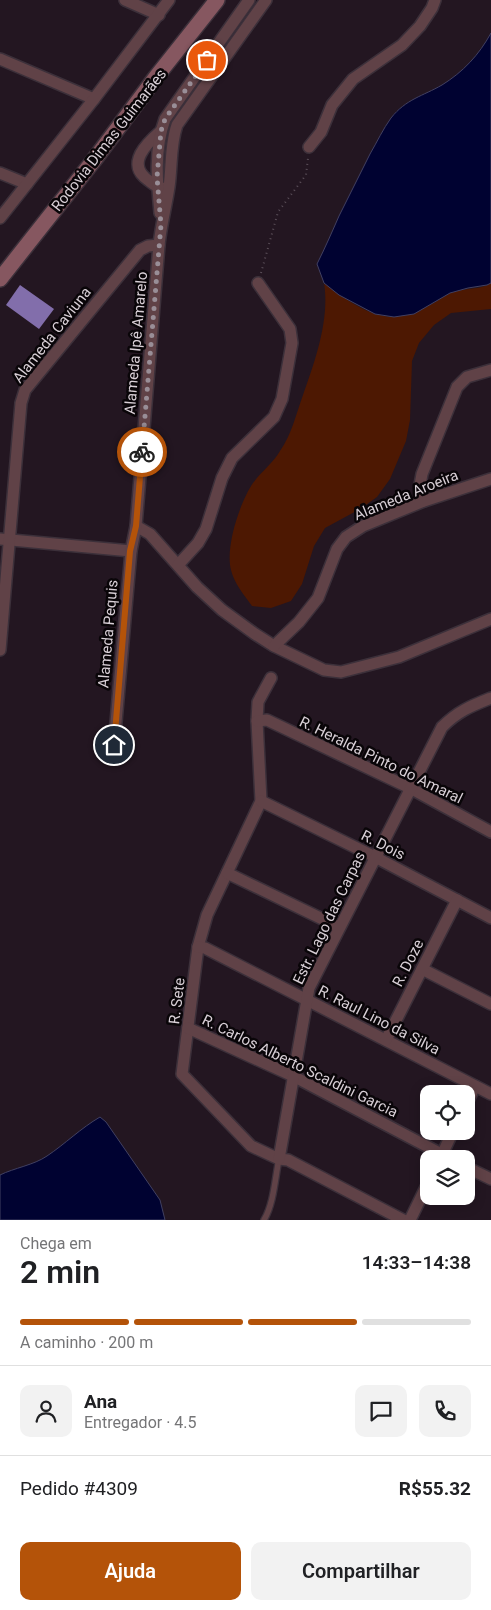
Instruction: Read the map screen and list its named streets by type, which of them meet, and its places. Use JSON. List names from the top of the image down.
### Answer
{
  "streets": {
    "main road": ["Rodovia Dimas Guimarães"],
    "street": [
      "Alameda Caviuna",
      "Alameda Ipê Amarelo",
      "Alameda Aroeira",
      "Alameda Pequis",
      "R. Heralda Pinto do Amaral",
      "R. Dois",
      "Estr. Lago das Carpas",
      "R. Doze",
      "R. Sete",
      "R. Raul Lino da Silva",
      "R. Carlos Alberto Scaldini Garcia"
    ]
  },
  "crossings": [
    ["Alameda Caviuna", "Alameda Ipê Amarelo"],
    ["Alameda Ipê Amarelo", "Alameda Pequis"],
    ["R. Heralda Pinto do Amaral", "Estr. Lago das Carpas"],
    ["R. Heralda Pinto do Amaral", "R. Sete"],
    ["R. Dois", "Estr. Lago das Carpas"],
    ["R. Dois", "R. Doze"],
    ["R. Dois", "R. Sete"],
    ["Estr. Lago das Carpas", "R. Sete"],
    ["Estr. Lago das Carpas", "R. Raul Lino da Silva"],
    ["Estr. Lago das Carpas", "R. Carlos Alberto Scaldini Garcia"],
    ["R. Doze", "R. Raul Lino da Silva"],
    ["R. Sete", "R. Raul Lino da Silva"],
    ["R. Sete", "R. Carlos Alberto Scaldini Garcia"]
  ],
  "page": {
    "heading": ["2 min", "Chega em", "14:33–14:38"],
    "panel": [
      "Ana",
      "Entregador · 4.5",
      "Pedido #4309",
      "R$55.32"
    ],
    "bar": "A caminho · 200 m",
    "buttons": ["Ajuda", "Compartilhar"]
  }
}
